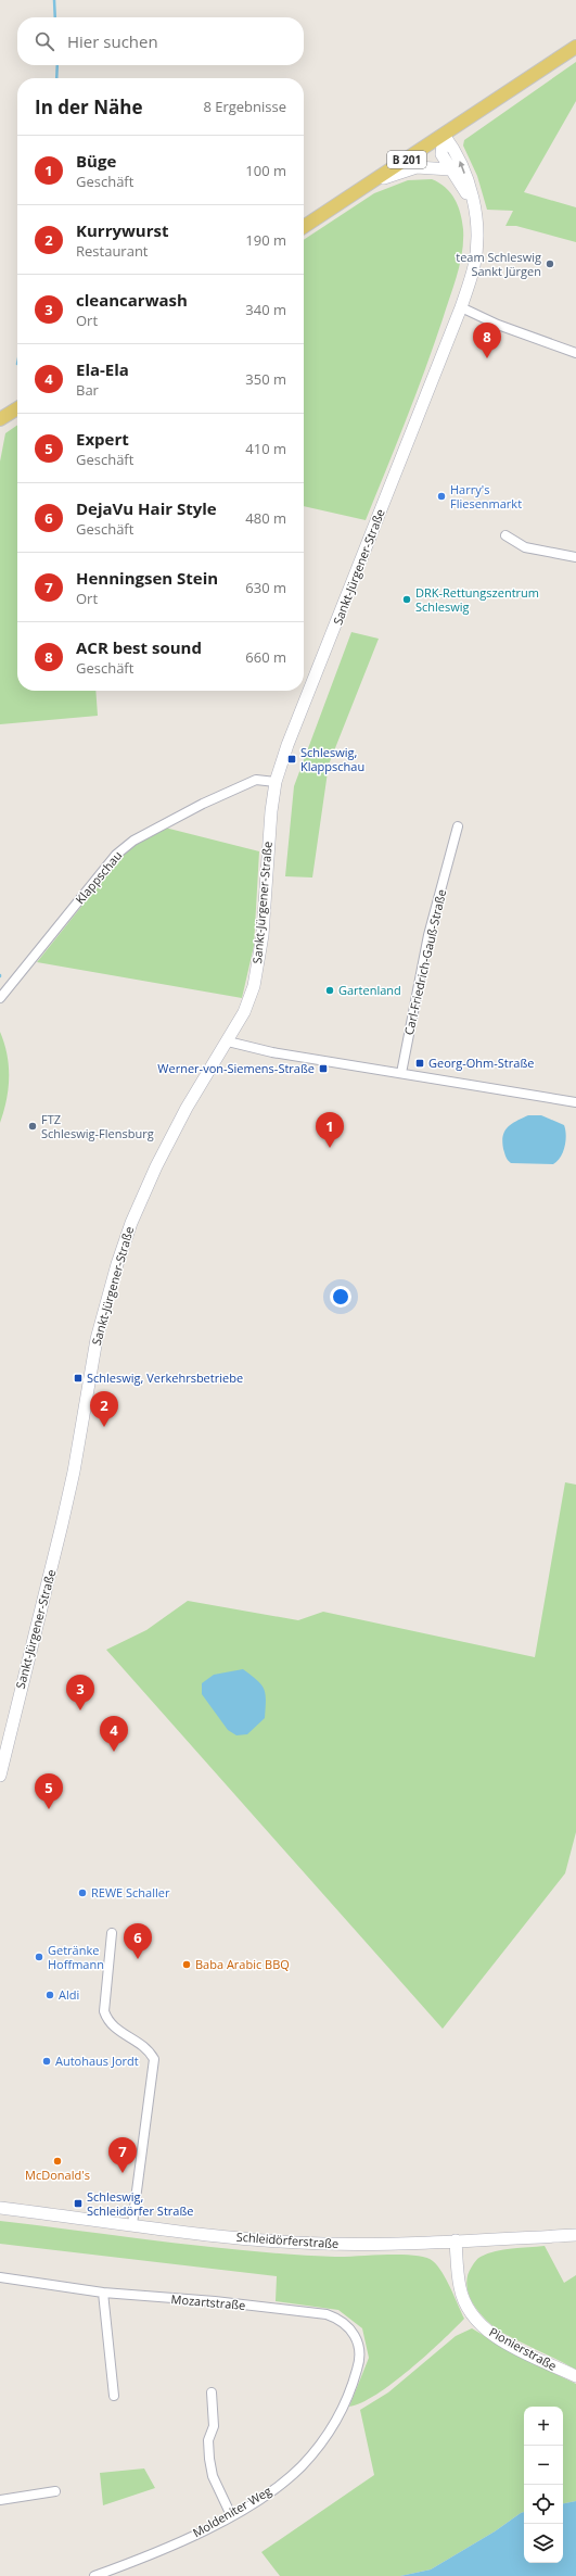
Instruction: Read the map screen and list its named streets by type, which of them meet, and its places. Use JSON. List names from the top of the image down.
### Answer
{
  "streets": {
    "main road": ["B 201"],
    "street": [
      "Sankt-Jürgener-Straße",
      "Klappschau",
      "Carl-Friedrich-Gauß-Straße",
      "Schleidörferstraße",
      "Mozartstraße",
      "Pionierstraße",
      "Moldeniter Weg"
    ]
  },
  "crossings": [
    ["B 201", "Sankt-Jürgener-Straße"],
    ["Sankt-Jürgener-Straße", "Klappschau"],
    ["Schleidörferstraße", "Pionierstraße"],
    ["Mozartstraße", "Moldeniter Weg"]
  ],
  "places": {
    "other": [
      "team Schleswig Sankt Jürgen",
      "Harry's Fliesenmarkt",
      "DRK-Rettungszentrum Schleswig",
      "Gartenland",
      "FTZ Schleswig-Flensburg",
      "REWE Schaller",
      "Getränke Hoffmann",
      "Baba Arabic BBQ",
      "Aldi",
      "Autohaus Jordt",
      "McDonald's"
    ],
    "transit": [
      "Schleswig, Klappschau",
      "Georg-Ohm-Straße",
      "Werner-von-Siemens-Straße",
      "Schleswig, Verkehrsbetriebe",
      "Schleswig, Schleidörfer Straße"
    ]
  },
  "page": {
    "search": "Hier suchen",
    "heading": ["In der Nähe", "8 Ergebnisse"],
    "list": [
      {
        "mark": "1",
        "name": "Büge",
        "note": "Geschäft",
        "value": "100 m"
      },
      {
        "mark": "2",
        "name": "Kurrywurst",
        "note": "Restaurant",
        "value": "190 m"
      },
      {
        "mark": "3",
        "name": "cleancarwash",
        "note": "Ort",
        "value": "340 m"
      },
      {
        "mark": "4",
        "name": "Ela-Ela",
        "note": "Bar",
        "value": "350 m"
      },
      {
        "mark": "5",
        "name": "Expert",
        "note": "Geschäft",
        "value": "410 m"
      },
      {
        "mark": "6",
        "name": "DejaVu Hair Style",
        "note": "Geschäft",
        "value": "480 m"
      },
      {
        "mark": "7",
        "name": "Henningsen Stein",
        "note": "Ort",
        "value": "630 m"
      },
      {
        "mark": "8",
        "name": "ACR best sound",
        "note": "Geschäft",
        "value": "660 m"
      }
    ],
    "pins": [
      "8",
      "1",
      "2",
      "3",
      "4",
      "5",
      "6",
      "7"
    ],
    "map_buttons": ["+", "−"]
  }
}
